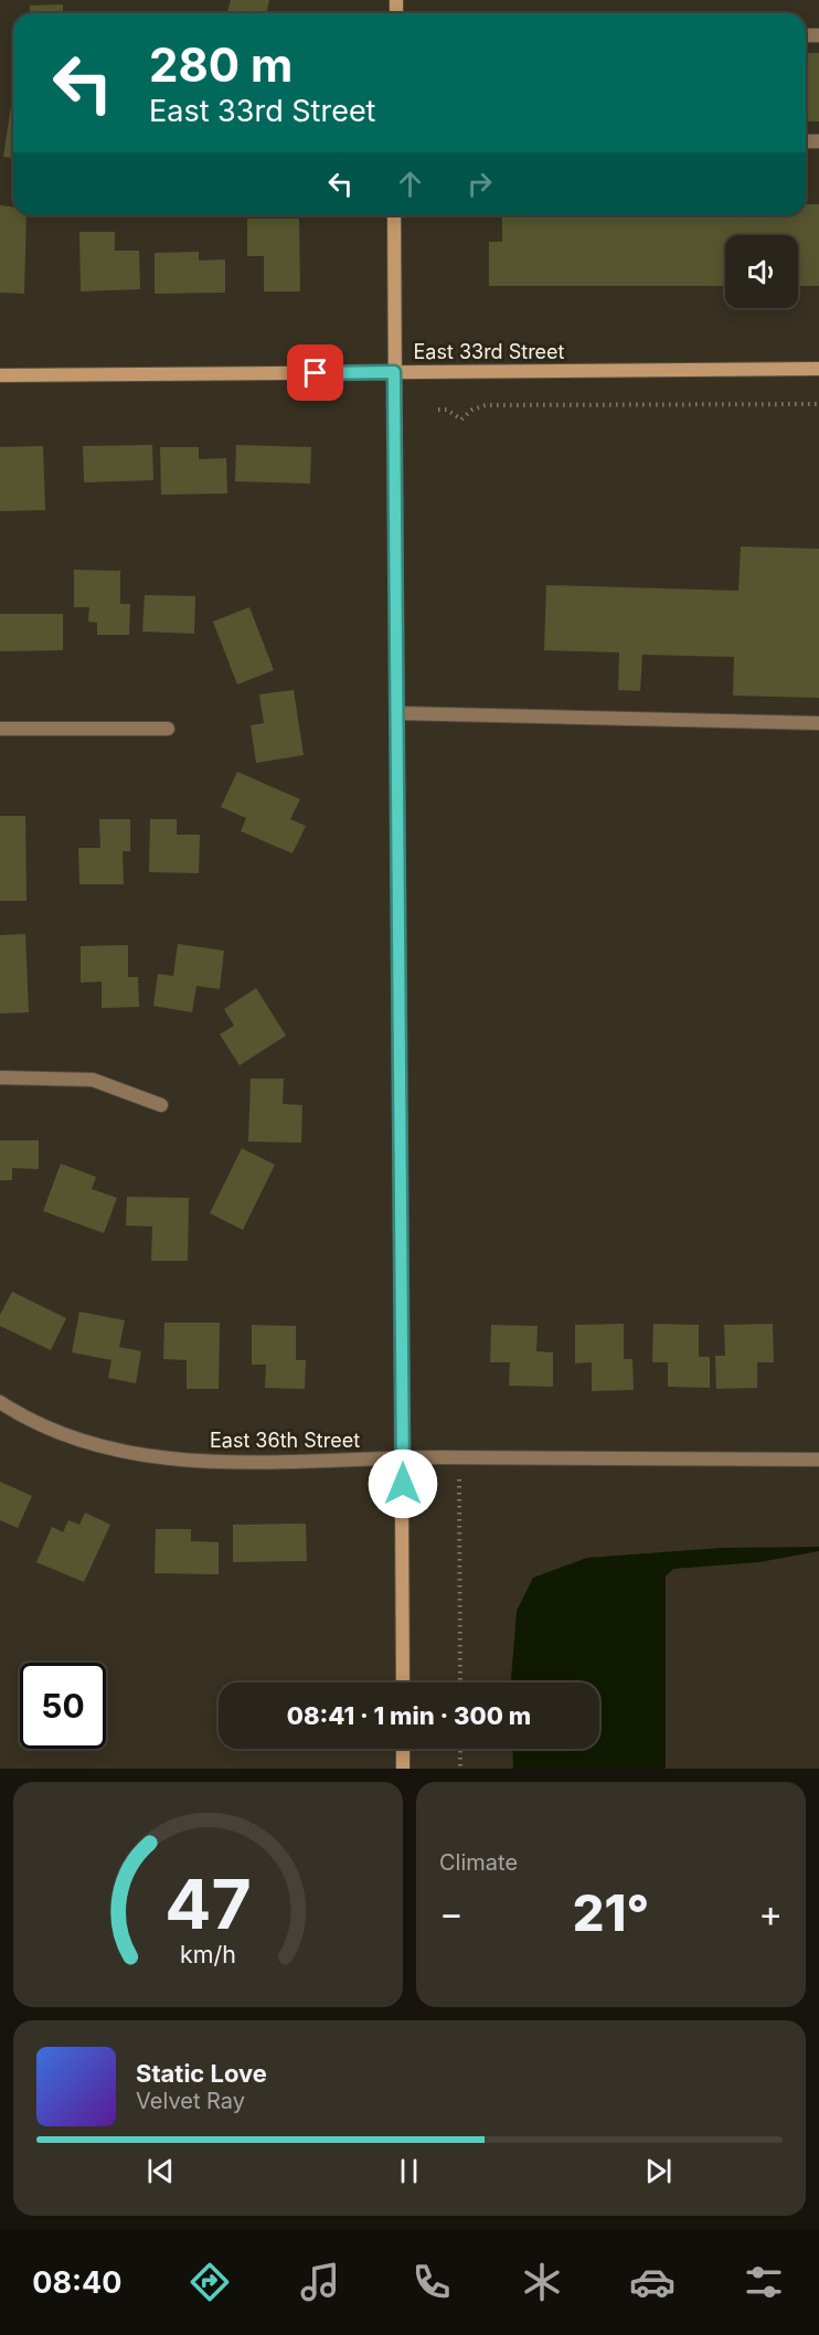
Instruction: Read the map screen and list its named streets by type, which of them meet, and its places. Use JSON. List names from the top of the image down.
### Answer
{
  "streets": {
    "main road": ["East 33rd Street"],
    "street": ["East 36th Street"]
  },
  "page": {
    "turn": ["280 m", "East 33rd Street"],
    "limit": "50",
    "trip": "08:41 · 1 min · 300 m",
    "tile": "Climate",
    "heat": ["−", "21°", "+"],
    "song": ["Static Love", "Velvet Ray"],
    "tabs": "08:40",
    "gauge": ["47", "km/h"]
  }
}
